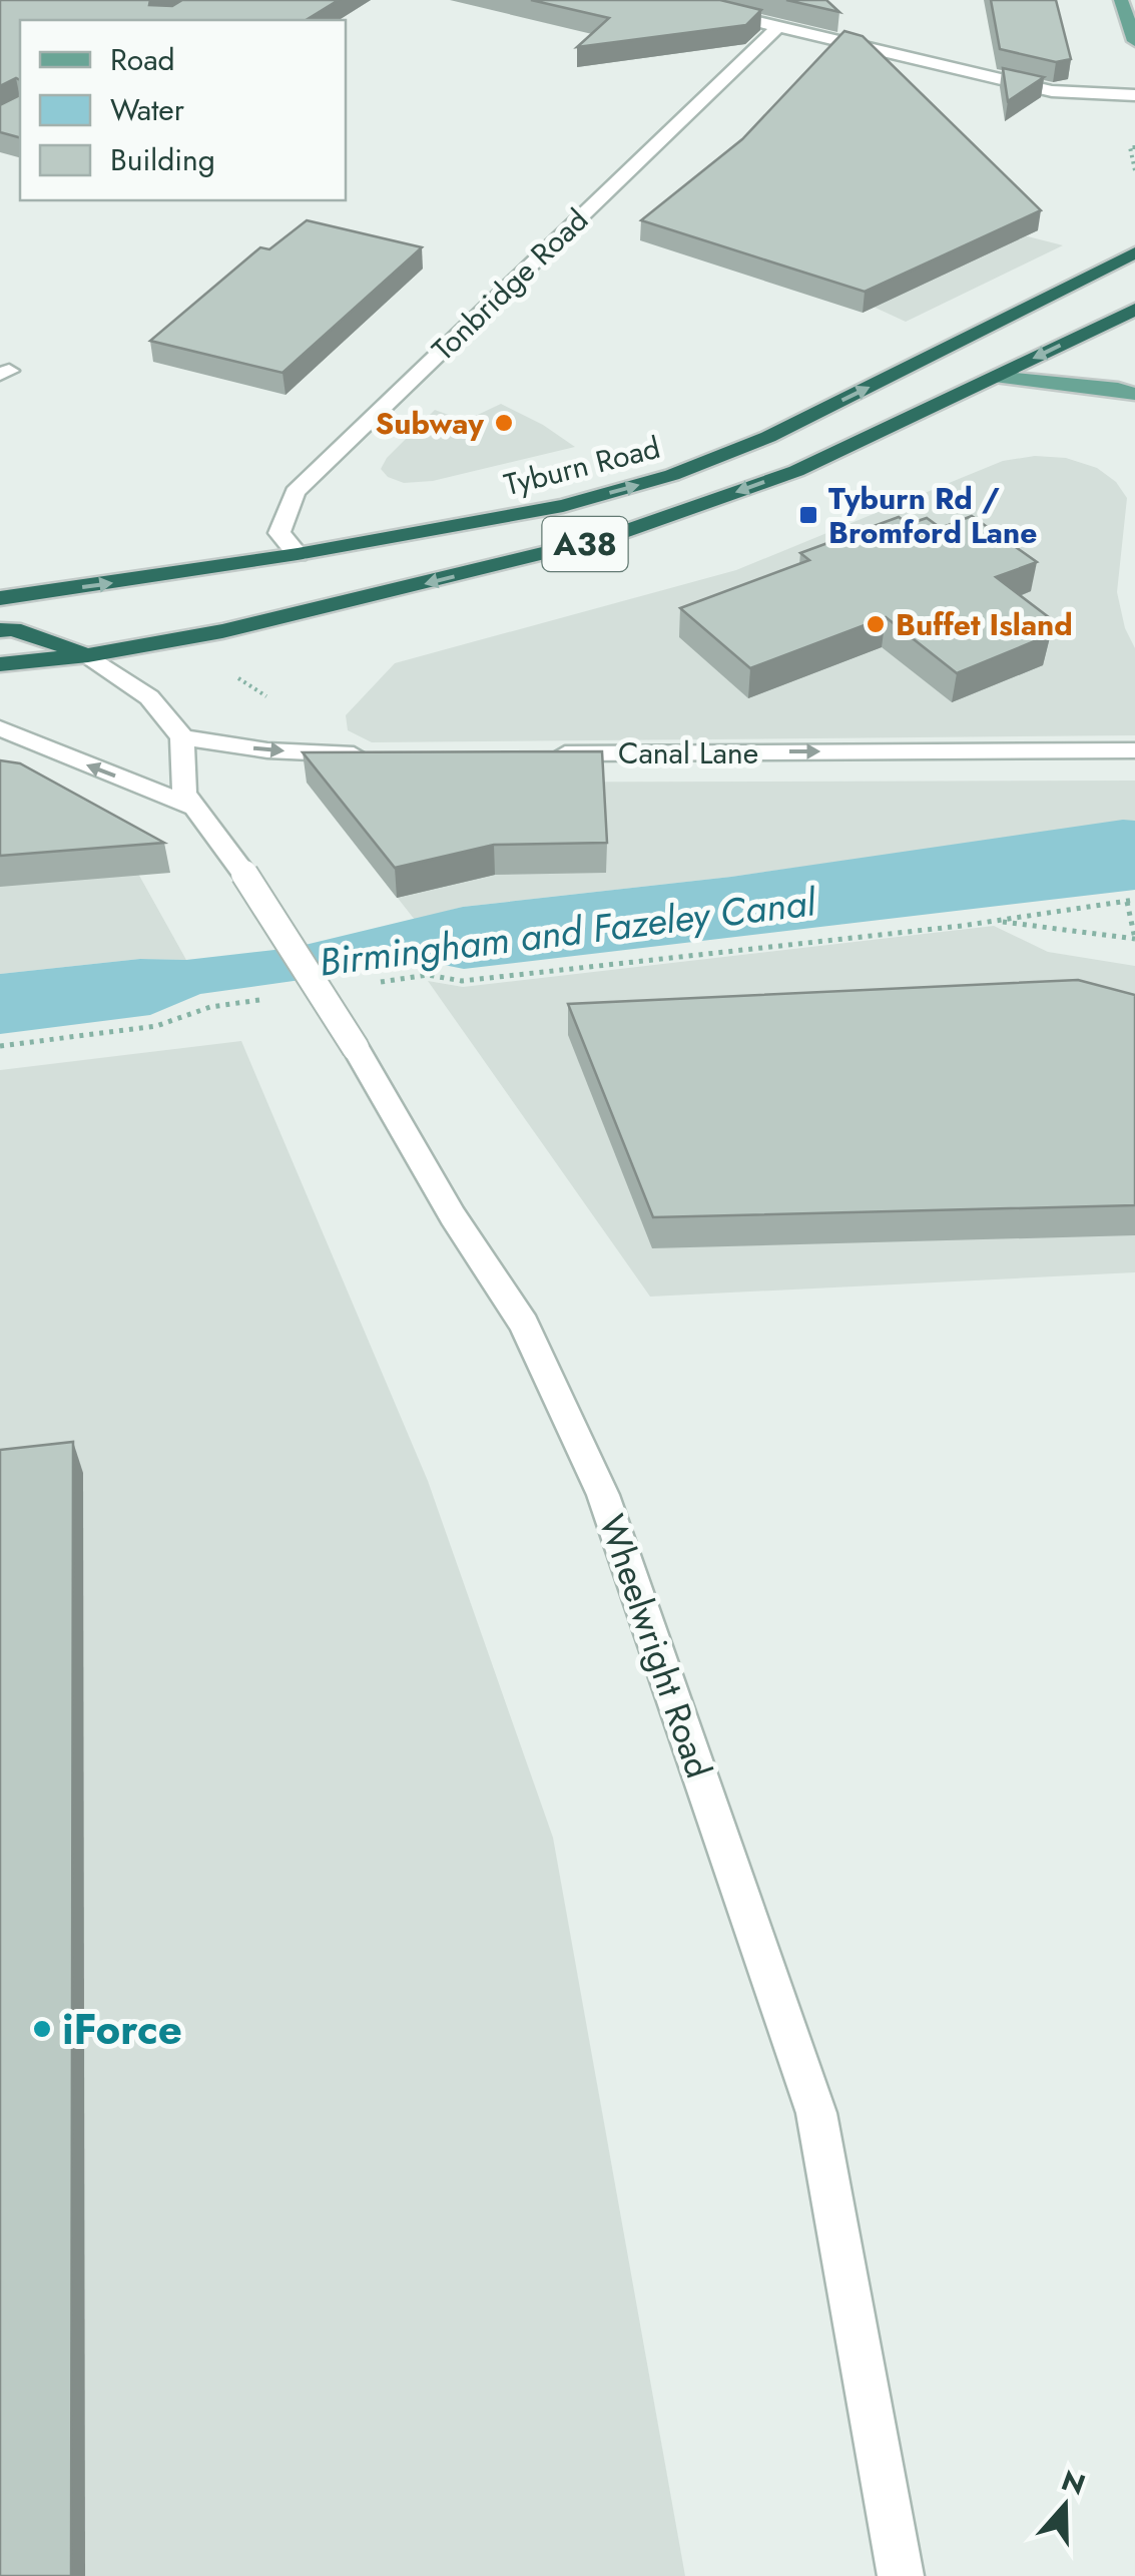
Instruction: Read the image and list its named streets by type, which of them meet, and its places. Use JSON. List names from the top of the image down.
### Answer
{
  "streets": {
    "highway": ["Tyburn Road", "A38"],
    "street": ["Tonbridge Road", "Canal Lane", "Wheelwright Road"]
  },
  "crossings": [
    ["Tonbridge Road", "Tyburn Road"]
  ],
  "one_way": ["Canal Lane"],
  "water": ["Birmingham and Fazeley Canal"],
  "places": {
    "other": ["Subway", "Buffet Island", "iForce"],
    "transit": ["Tyburn Rd / Bromford Lane"]
  },
  "legend": ["Road", "Water", "Building"],
  "north": "top"
}
